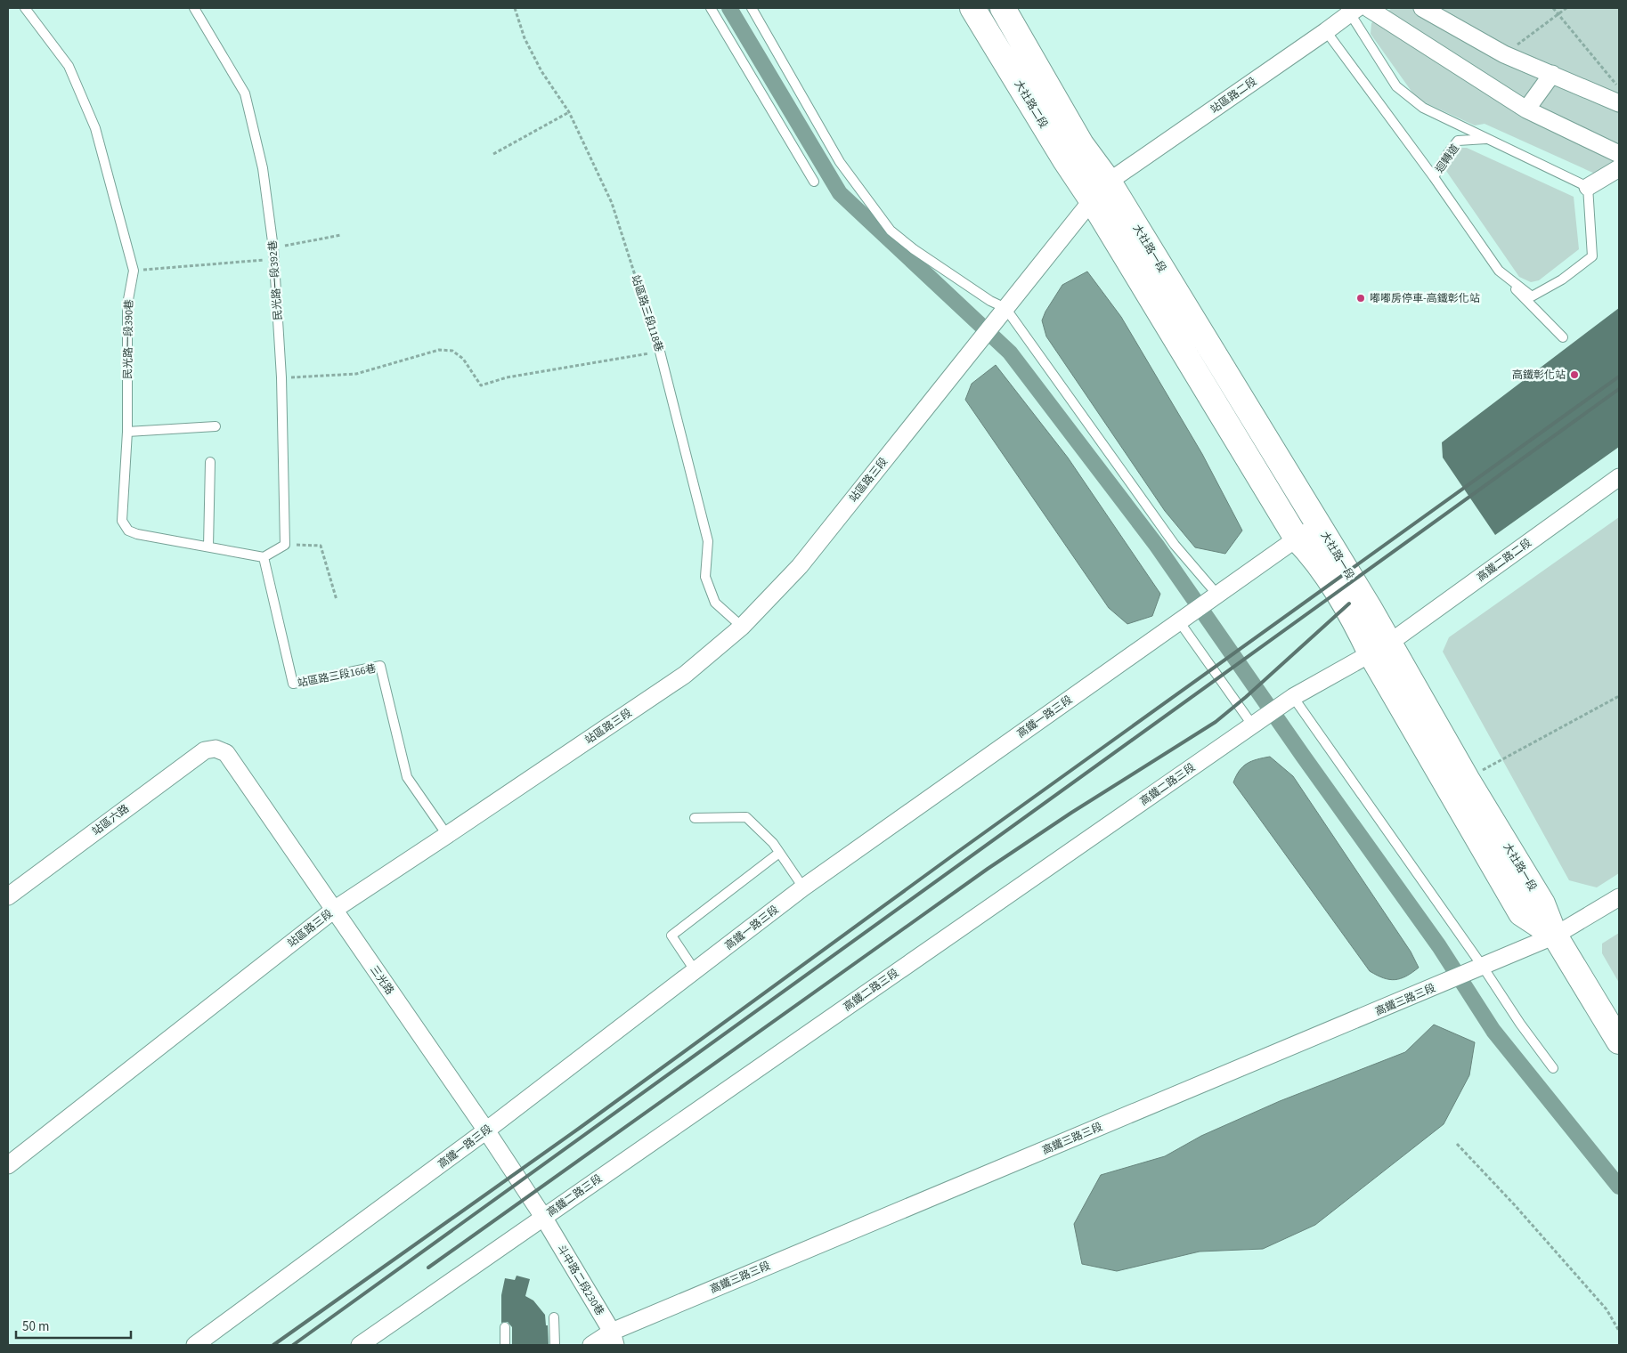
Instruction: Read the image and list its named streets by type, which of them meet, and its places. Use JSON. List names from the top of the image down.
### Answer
{
  "streets": {
    "street": [
      "站區路二段",
      "大社路二段",
      "大社路一段",
      "站區路三段",
      "高鐵二路二段",
      "高鐵一路三段",
      "高鐵二路三段",
      "站區六路",
      "三光路",
      "高鐵三路三段",
      "斗中路二段230巷"
    ],
    "lane": [
      "迴轉道",
      "民光路一段392巷",
      "站區路三段118巷",
      "民光路一段390巷",
      "站區路三段166巷"
    ]
  },
  "crossings": [
    ["站區路二段", "大社路二段"],
    ["站區路二段", "大社路一段"],
    ["站區路二段", "站區路三段"],
    ["大社路二段", "大社路一段"],
    ["大社路二段", "站區路三段"],
    ["大社路一段", "站區路三段"],
    ["大社路一段", "高鐵二路二段"],
    ["大社路一段", "高鐵一路三段"],
    ["大社路一段", "高鐵二路三段"],
    ["大社路一段", "高鐵三路三段"],
    ["站區路三段118巷", "站區路三段"],
    ["民光路一段390巷", "站區路三段166巷"],
    ["站區路三段", "站區路三段166巷"],
    ["站區路三段", "三光路"],
    ["高鐵二路二段", "高鐵二路三段"],
    ["高鐵一路三段", "三光路"],
    ["高鐵二路三段", "三光路"],
    ["高鐵二路三段", "斗中路二段230巷"],
    ["站區六路", "三光路"],
    ["三光路", "斗中路二段230巷"],
    ["高鐵三路三段", "斗中路二段230巷"]
  ],
  "places": ["嘟嘟房停車-高鐵彰化站", "高鐵彰化站"],
  "scale_bar": "50 m"
}
